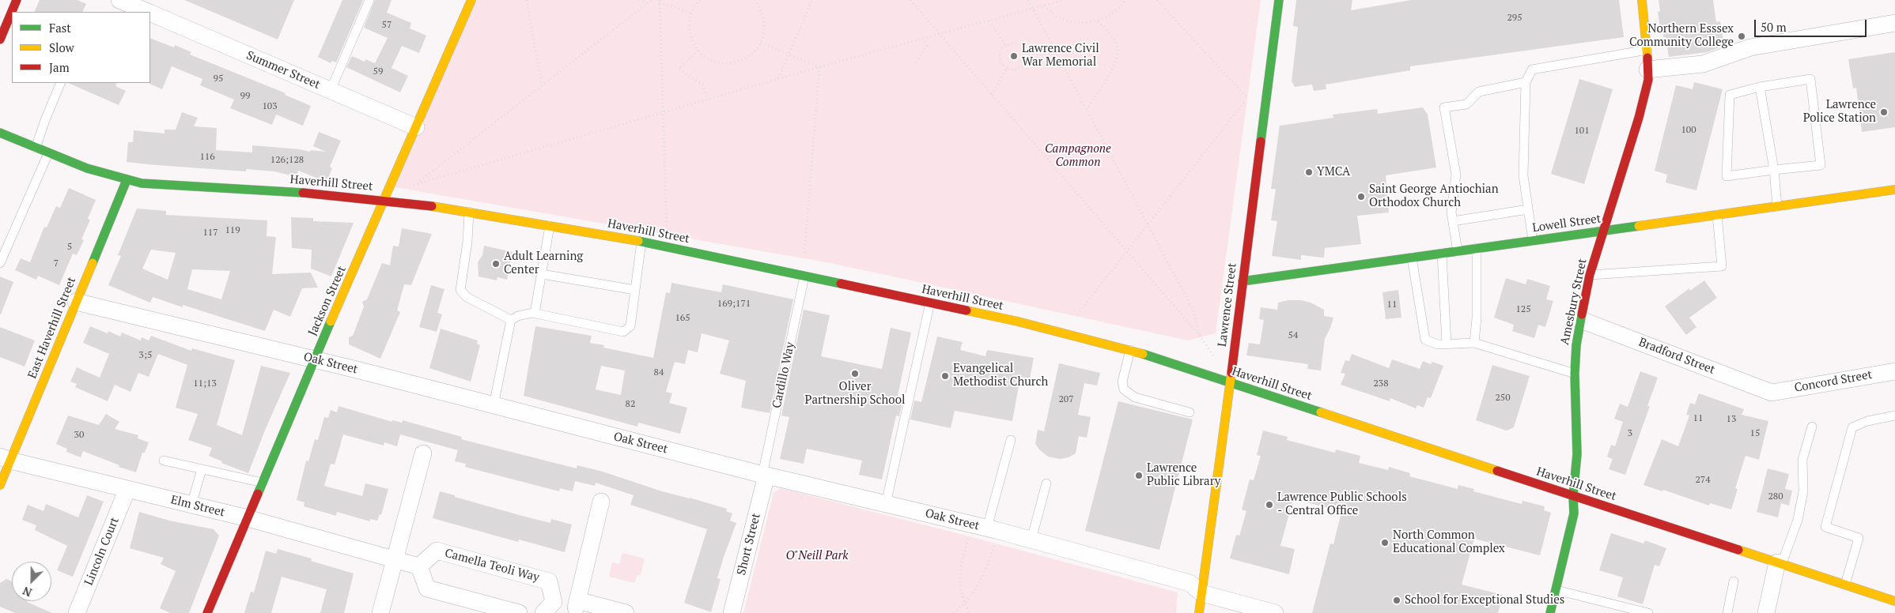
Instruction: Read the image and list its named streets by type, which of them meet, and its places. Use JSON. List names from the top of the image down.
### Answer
{
  "streets": {
    "main road": [
      "Haverhill Street",
      "Lowell Street",
      "Jackson Street",
      "Amesbury Street",
      "Lawrence Street",
      "East Haverhill Street"
    ],
    "street": [
      "Summer Street",
      "Bradford Street",
      "Oak Street",
      "Concord Street",
      "Elm Street",
      "Short Street",
      "Lincoln Court",
      "Camella Teoli Way"
    ],
    "lane": ["Cardillo Way"]
  },
  "crossings": [
    ["Summer Street", "Jackson Street"],
    ["Haverhill Street", "Jackson Street"],
    ["Haverhill Street", "Amesbury Street"],
    ["Haverhill Street", "Lawrence Street"],
    ["Haverhill Street", "East Haverhill Street"],
    ["Haverhill Street", "Cardillo Way"],
    ["Lowell Street", "Amesbury Street"],
    ["Lowell Street", "Lawrence Street"],
    ["Jackson Street", "Oak Street"],
    ["Jackson Street", "Elm Street"],
    ["Amesbury Street", "Bradford Street"],
    ["Lawrence Street", "Oak Street"],
    ["East Haverhill Street", "Oak Street"],
    ["East Haverhill Street", "Elm Street"],
    ["Bradford Street", "Concord Street"],
    ["Oak Street", "Cardillo Way"],
    ["Oak Street", "Short Street"],
    ["Cardillo Way", "Short Street"],
    ["Elm Street", "Lincoln Court"]
  ],
  "parks": ["Campagnone Common", "O\"Neill Park"],
  "places": [
    "Northern Esssex Community College",
    "Lawrence Civil War Memorial",
    "Lawrence Police Station",
    "YMCA",
    "Saint George Antiochian Orthodox Church",
    "Adult Learning Center",
    "Oliver Partnership School",
    "Evangelical Methodist Church",
    "Lawrence Public Library",
    "Lawrence Public Schools - Central Office",
    "North Common Educational Complex",
    "School for Exceptional Studies"
  ],
  "house_numbers": [
    "295",
    "57",
    "59",
    "95",
    "99",
    "103",
    "100",
    "101",
    "116",
    "126;128",
    "119",
    "117",
    "5",
    "7",
    "169;171",
    "11",
    "125",
    "165",
    "54",
    "3;5",
    "84",
    "11;13",
    "238",
    "250",
    "207",
    "82",
    "11",
    "13",
    "3",
    "15",
    "30",
    "274",
    "280"
  ],
  "legend": ["Fast", "Slow", "Jam"],
  "scale_bar": "50 m",
  "north": "bottom left"
}
